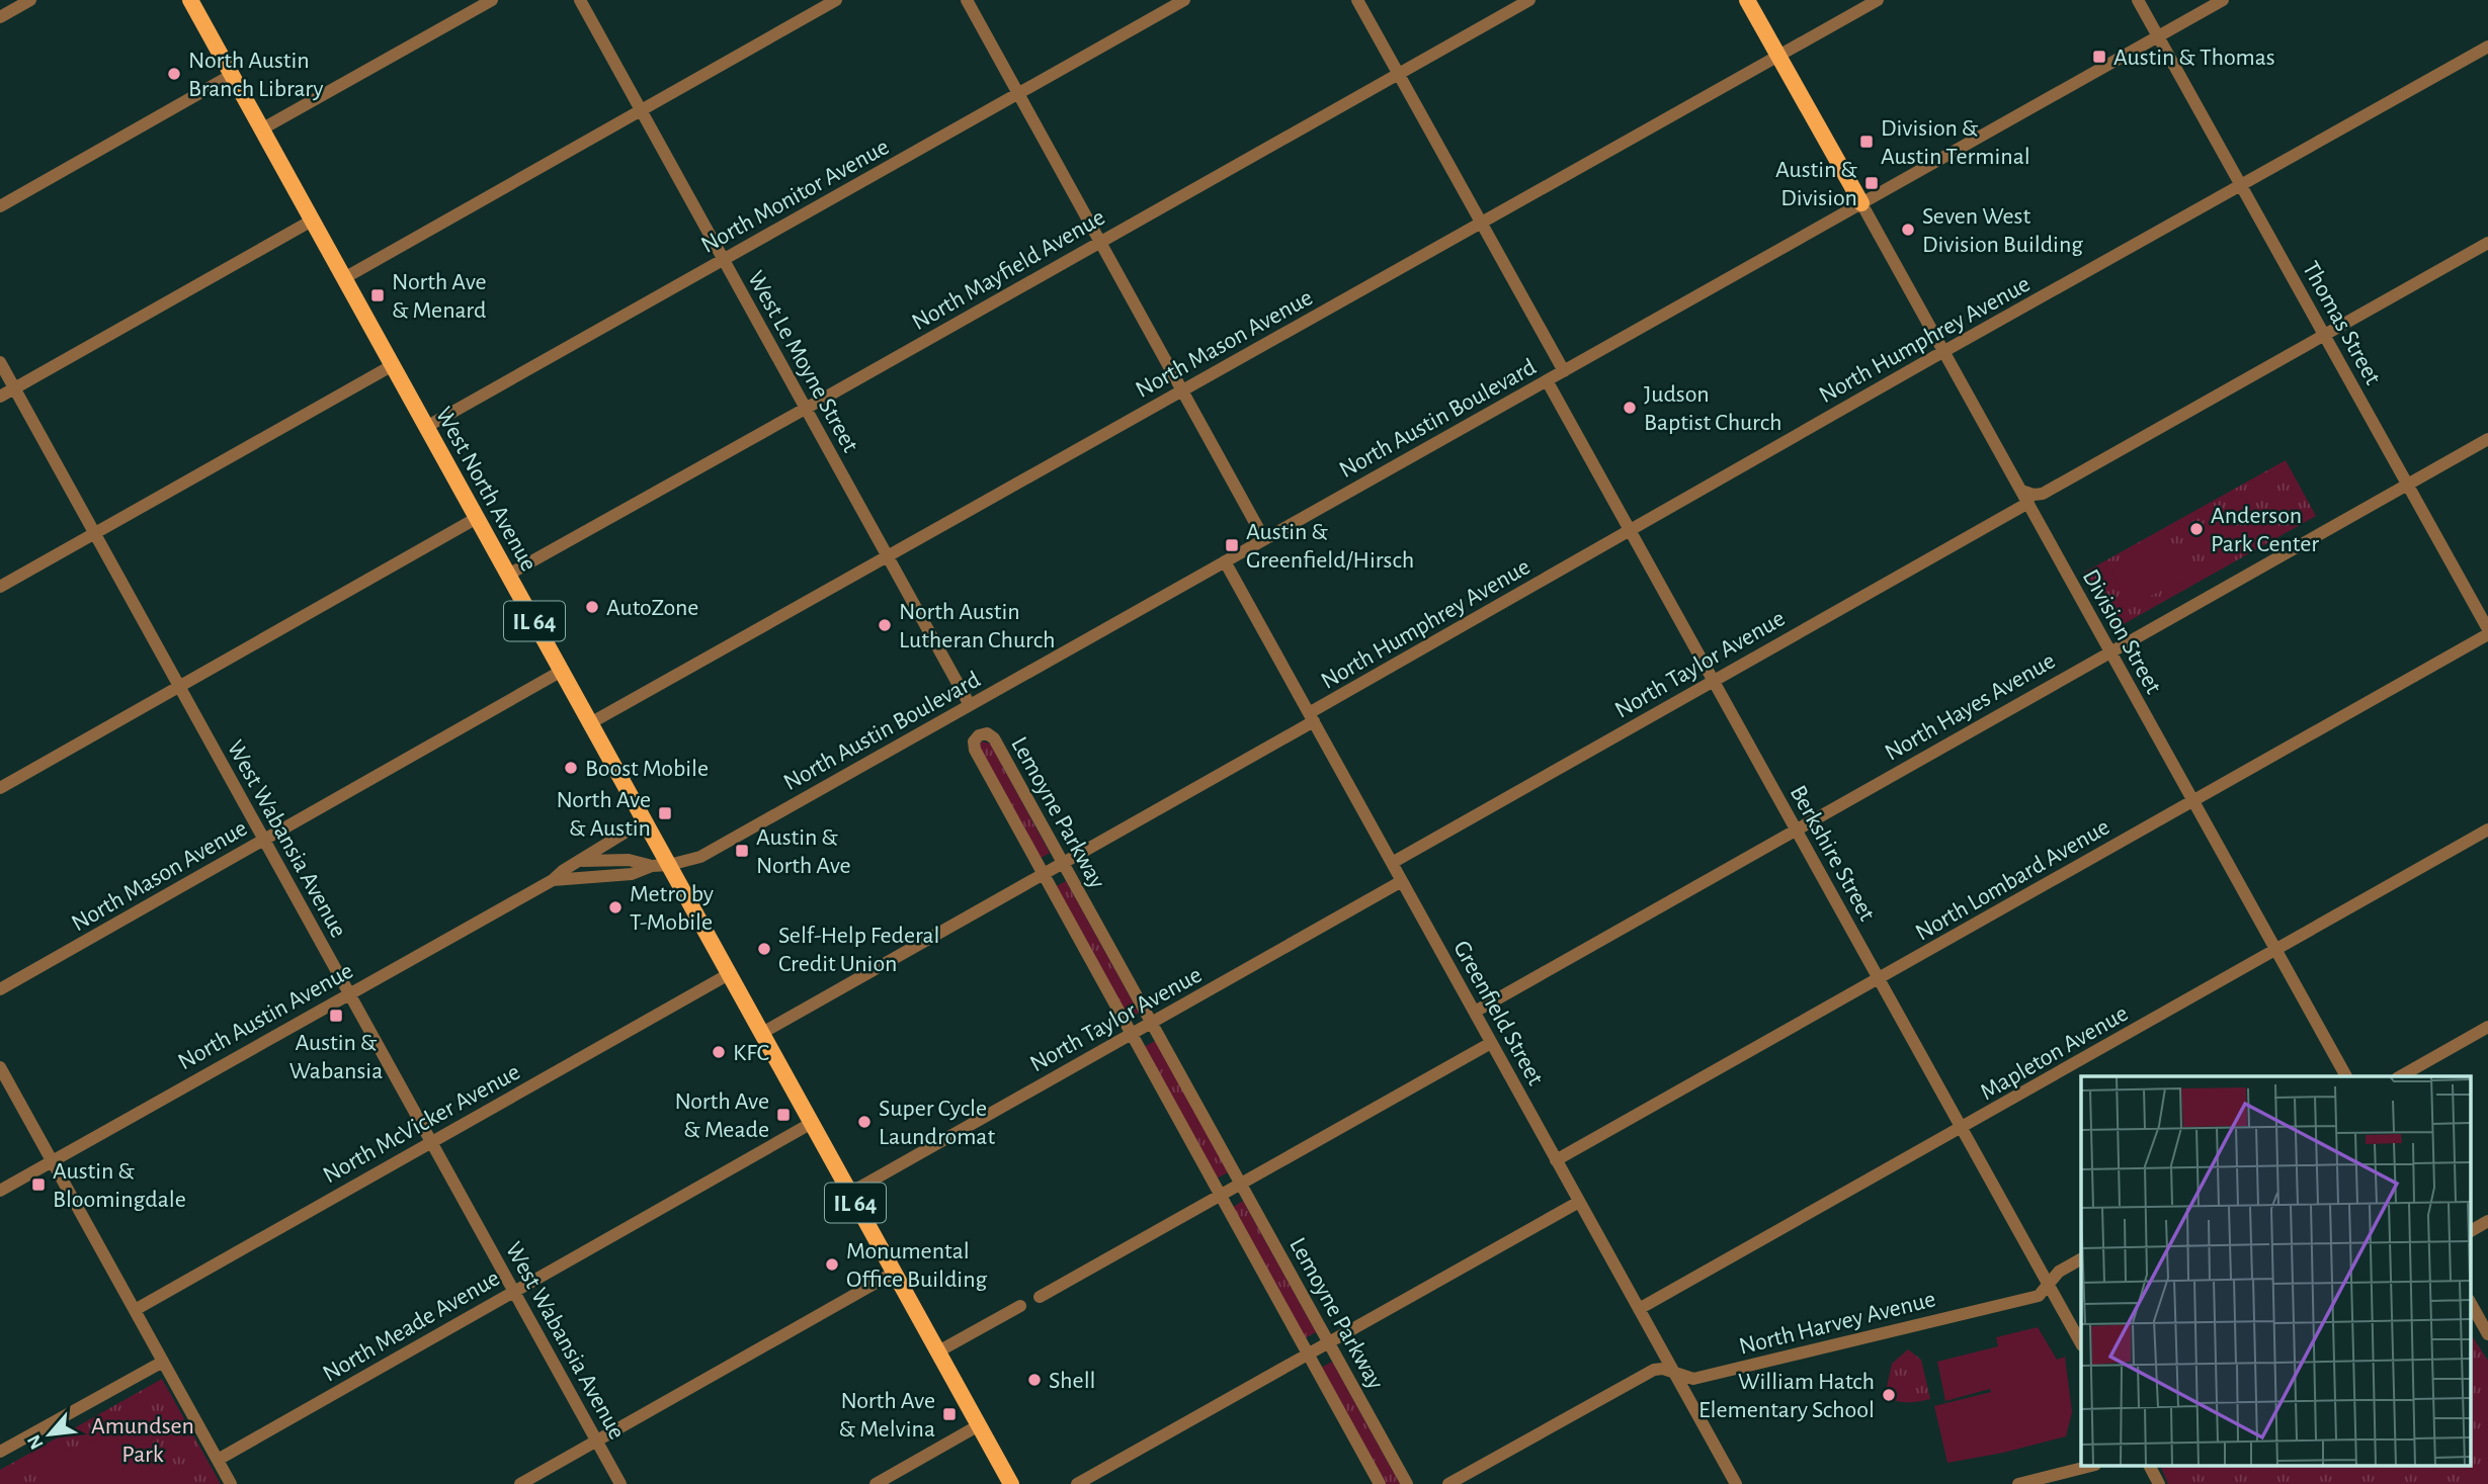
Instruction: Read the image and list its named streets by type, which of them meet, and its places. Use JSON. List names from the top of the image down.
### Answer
{
  "streets": {
    "main road": ["West North Avenue", "IL 64"],
    "street": [
      "North Monitor Avenue",
      "North Mayfield Avenue",
      "Thomas Street",
      "North Humphrey Avenue",
      "North Mason Avenue",
      "West Le Moyne Street",
      "North Austin Boulevard",
      "Division Street",
      "North Taylor Avenue",
      "North Hayes Avenue",
      "Lemoyne Parkway",
      "West Wabansia Avenue",
      "Berkshire Street",
      "North Lombard Avenue",
      "Greenfield Street",
      "North Austin Avenue",
      "Mapleton Avenue",
      "North McVicker Avenue",
      "North Harvey Avenue",
      "North Meade Avenue"
    ]
  },
  "crossings": [
    ["North Monitor Avenue", "West Le Moyne Street"],
    ["North Monitor Avenue", "West North Avenue"],
    ["North Mayfield Avenue", "West Le Moyne Street"],
    ["North Mayfield Avenue", "West North Avenue"],
    ["Thomas Street", "North Humphrey Avenue"],
    ["Thomas Street", "North Austin Boulevard"],
    ["Thomas Street", "North Hayes Avenue"],
    ["Thomas Street", "North Lombard Avenue"],
    ["North Humphrey Avenue", "West North Avenue"],
    ["North Humphrey Avenue", "Division Street"],
    ["North Humphrey Avenue", "Lemoyne Parkway"],
    ["North Humphrey Avenue", "Berkshire Street"],
    ["North Humphrey Avenue", "Greenfield Street"],
    ["North Mason Avenue", "West Le Moyne Street"],
    ["North Mason Avenue", "West North Avenue"],
    ["North Mason Avenue", "West Wabansia Avenue"],
    ["West Le Moyne Street", "North Austin Boulevard"],
    ["North Austin Boulevard", "West North Avenue"],
    ["North Austin Boulevard", "Division Street"],
    ["North Austin Boulevard", "Berkshire Street"],
    ["North Austin Boulevard", "Greenfield Street"],
    ["North Austin Boulevard", "North Austin Avenue"],
    ["West North Avenue", "North Taylor Avenue"],
    ["West North Avenue", "North Austin Avenue"],
    ["West North Avenue", "North McVicker Avenue"],
    ["West North Avenue", "North Meade Avenue"],
    ["Division Street", "North Taylor Avenue"],
    ["Division Street", "North Hayes Avenue"],
    ["Division Street", "North Lombard Avenue"],
    ["Division Street", "Mapleton Avenue"],
    ["North Taylor Avenue", "Lemoyne Parkway"],
    ["North Taylor Avenue", "Berkshire Street"],
    ["North Taylor Avenue", "Greenfield Street"],
    ["North Hayes Avenue", "Berkshire Street"],
    ["North Hayes Avenue", "Greenfield Street"],
    ["West Wabansia Avenue", "North Austin Avenue"],
    ["West Wabansia Avenue", "North McVicker Avenue"],
    ["West Wabansia Avenue", "North Meade Avenue"],
    ["Berkshire Street", "North Lombard Avenue"],
    ["Berkshire Street", "Mapleton Avenue"],
    ["Berkshire Street", "North Harvey Avenue"],
    ["North Lombard Avenue", "Greenfield Street"],
    ["Greenfield Street", "Mapleton Avenue"],
    ["Greenfield Street", "North Harvey Avenue"]
  ],
  "parks": ["Amundsen Park"],
  "places": {
    "transit": [
      "Austin & Thomas",
      "Division & Austin Terminal",
      "Austin & Division",
      "North Ave & Menard",
      "Austin & Greenfield/Hirsch",
      "North Ave & Austin",
      "Austin & North Ave",
      "Austin & Wabansia",
      "North Ave & Meade",
      "Austin & Bloomingdale",
      "North Ave & Melvina"
    ],
    "other": [
      "North Austin Branch Library",
      "Seven West Division Building",
      "Judson Baptist Church",
      "Anderson Park Center",
      "AutoZone",
      "North Austin Lutheran Church",
      "Boost Mobile",
      "Metro by T-Mobile",
      "Self-Help Federal Credit Union",
      "KFC",
      "Super Cycle Laundromat",
      "Monumental Office Building",
      "Shell",
      "William Hatch Elementary School"
    ]
  },
  "north": "bottom left"
}
